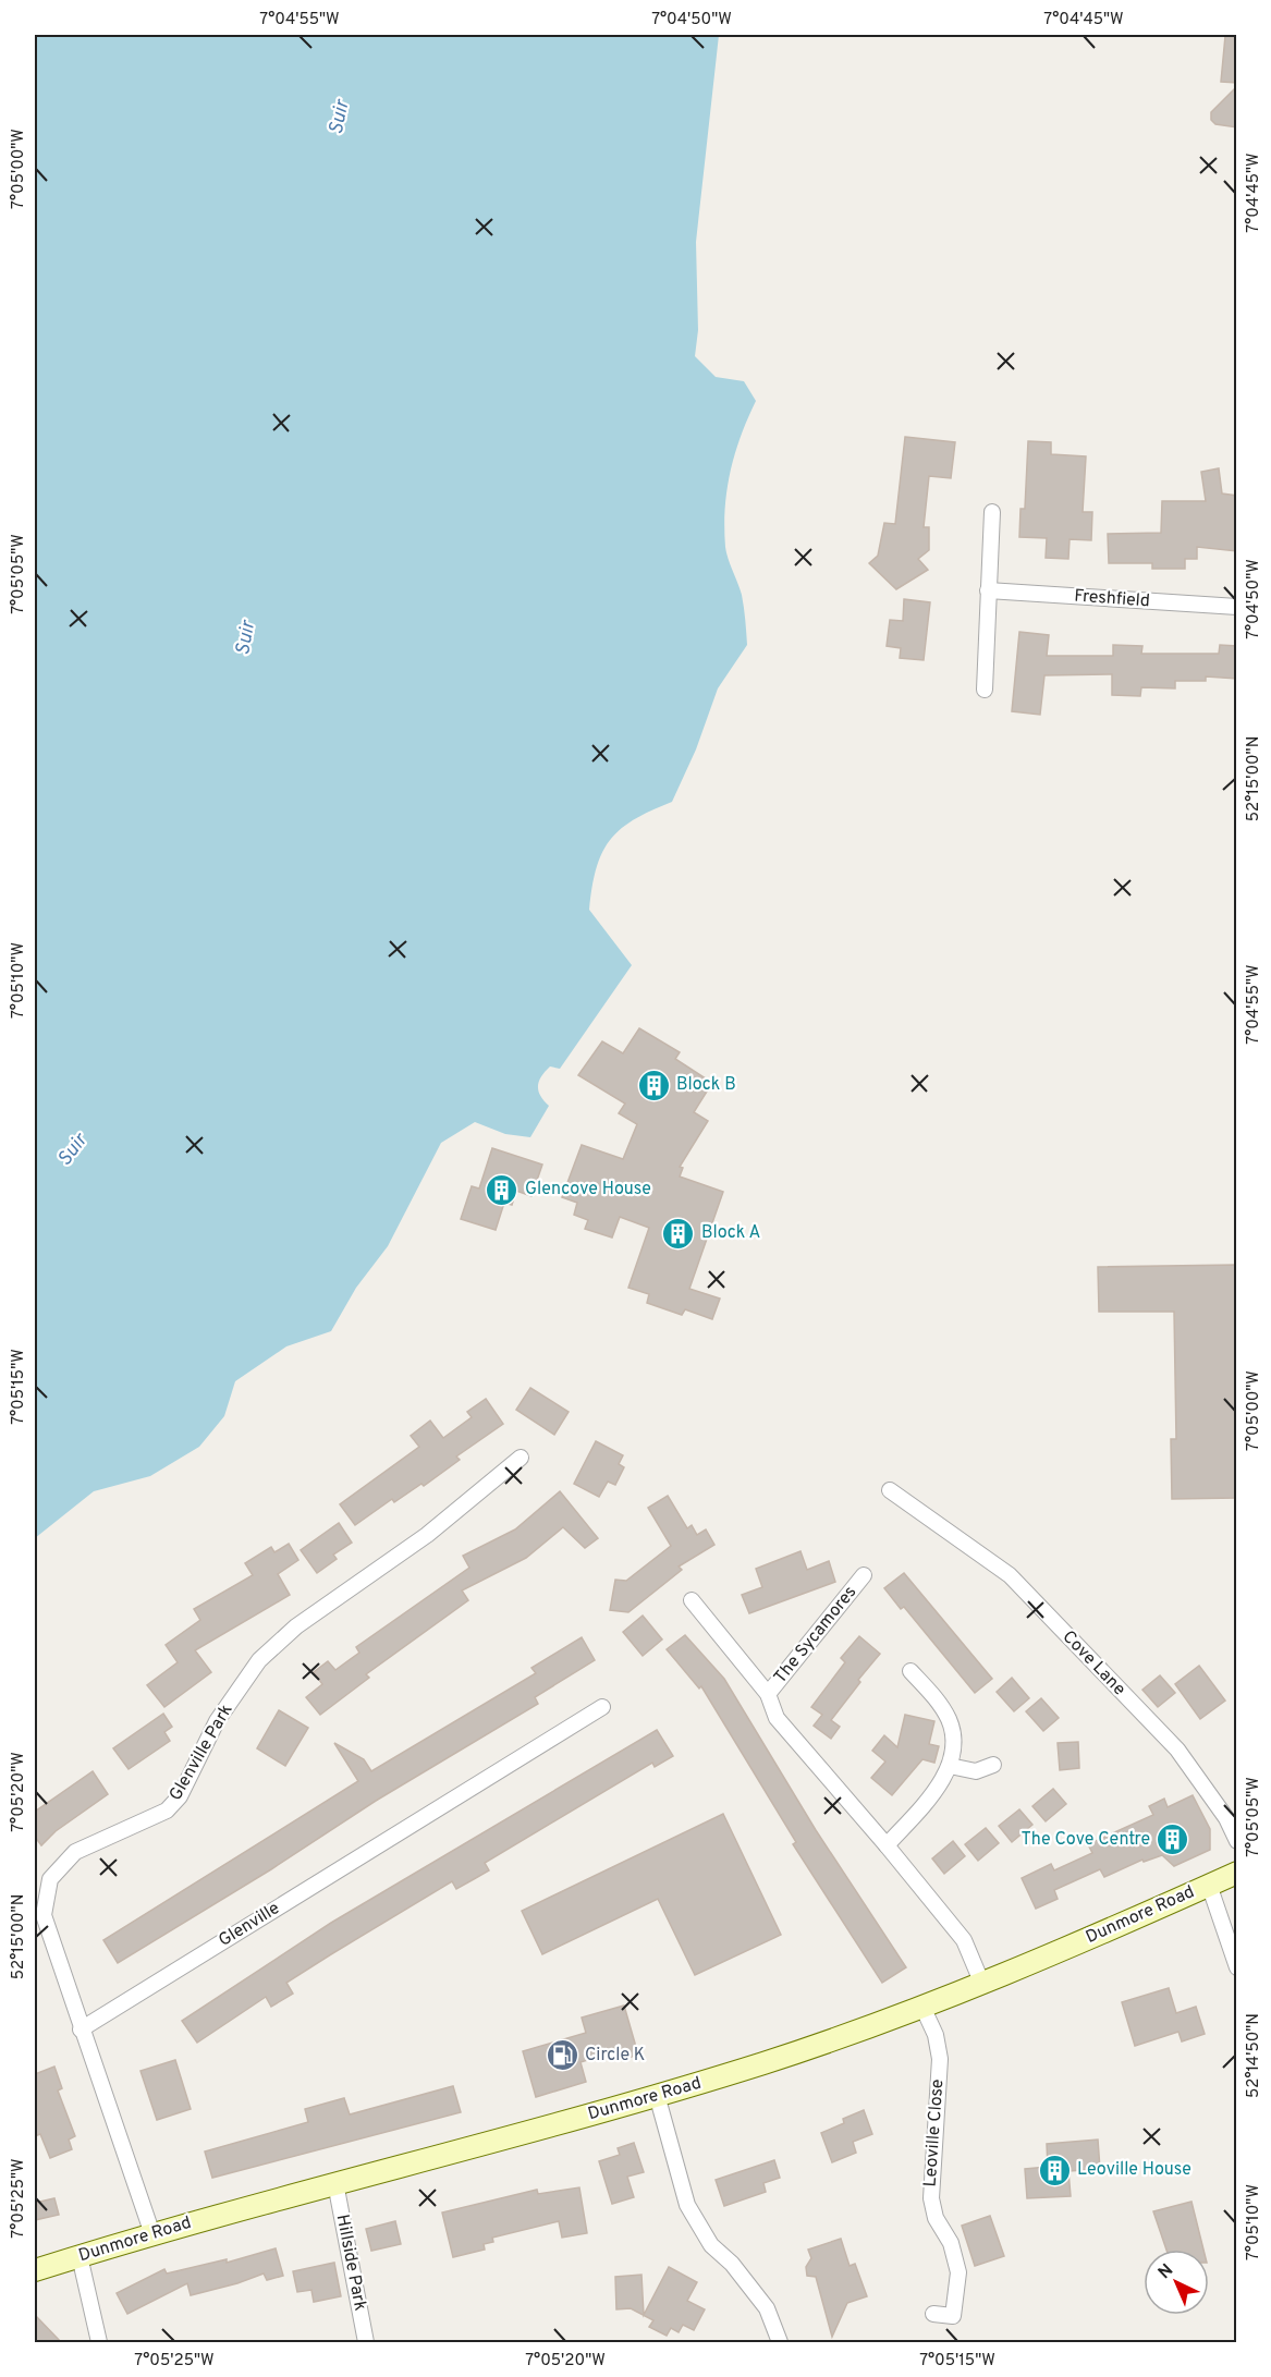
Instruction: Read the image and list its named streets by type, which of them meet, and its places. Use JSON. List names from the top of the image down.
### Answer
{
  "streets": {
    "main road": ["Dunmore Road"],
    "street": [
      "Freshfield",
      "The Sycamores",
      "Cove Lane",
      "Glenville Park",
      "Glenville",
      "Leoville Close",
      "Hillside Park"
    ]
  },
  "crossings": [
    ["The Sycamores", "Dunmore Road"],
    ["Glenville Park", "Glenville"],
    ["Dunmore Road", "Leoville Close"],
    ["Dunmore Road", "Hillside Park"]
  ],
  "water": ["Suir"],
  "places": {
    "building": [
      "Block B",
      "Glencove House",
      "Block A",
      "The Cove Centre",
      "Leoville House"
    ],
    "fuel station": ["Circle K"]
  },
  "north": "top left",
  "coordinates": [
    "7°04'55\"W",
    "7°04'50\"W",
    "7°04'45\"W",
    "7°05'00\"W",
    "7°05'05\"W",
    "52°15'00\"N",
    "7°05'10\"W",
    "7°05'15\"W",
    "7°05'20\"W",
    "52°14'50\"N",
    "7°05'25\"W"
  ]
}
